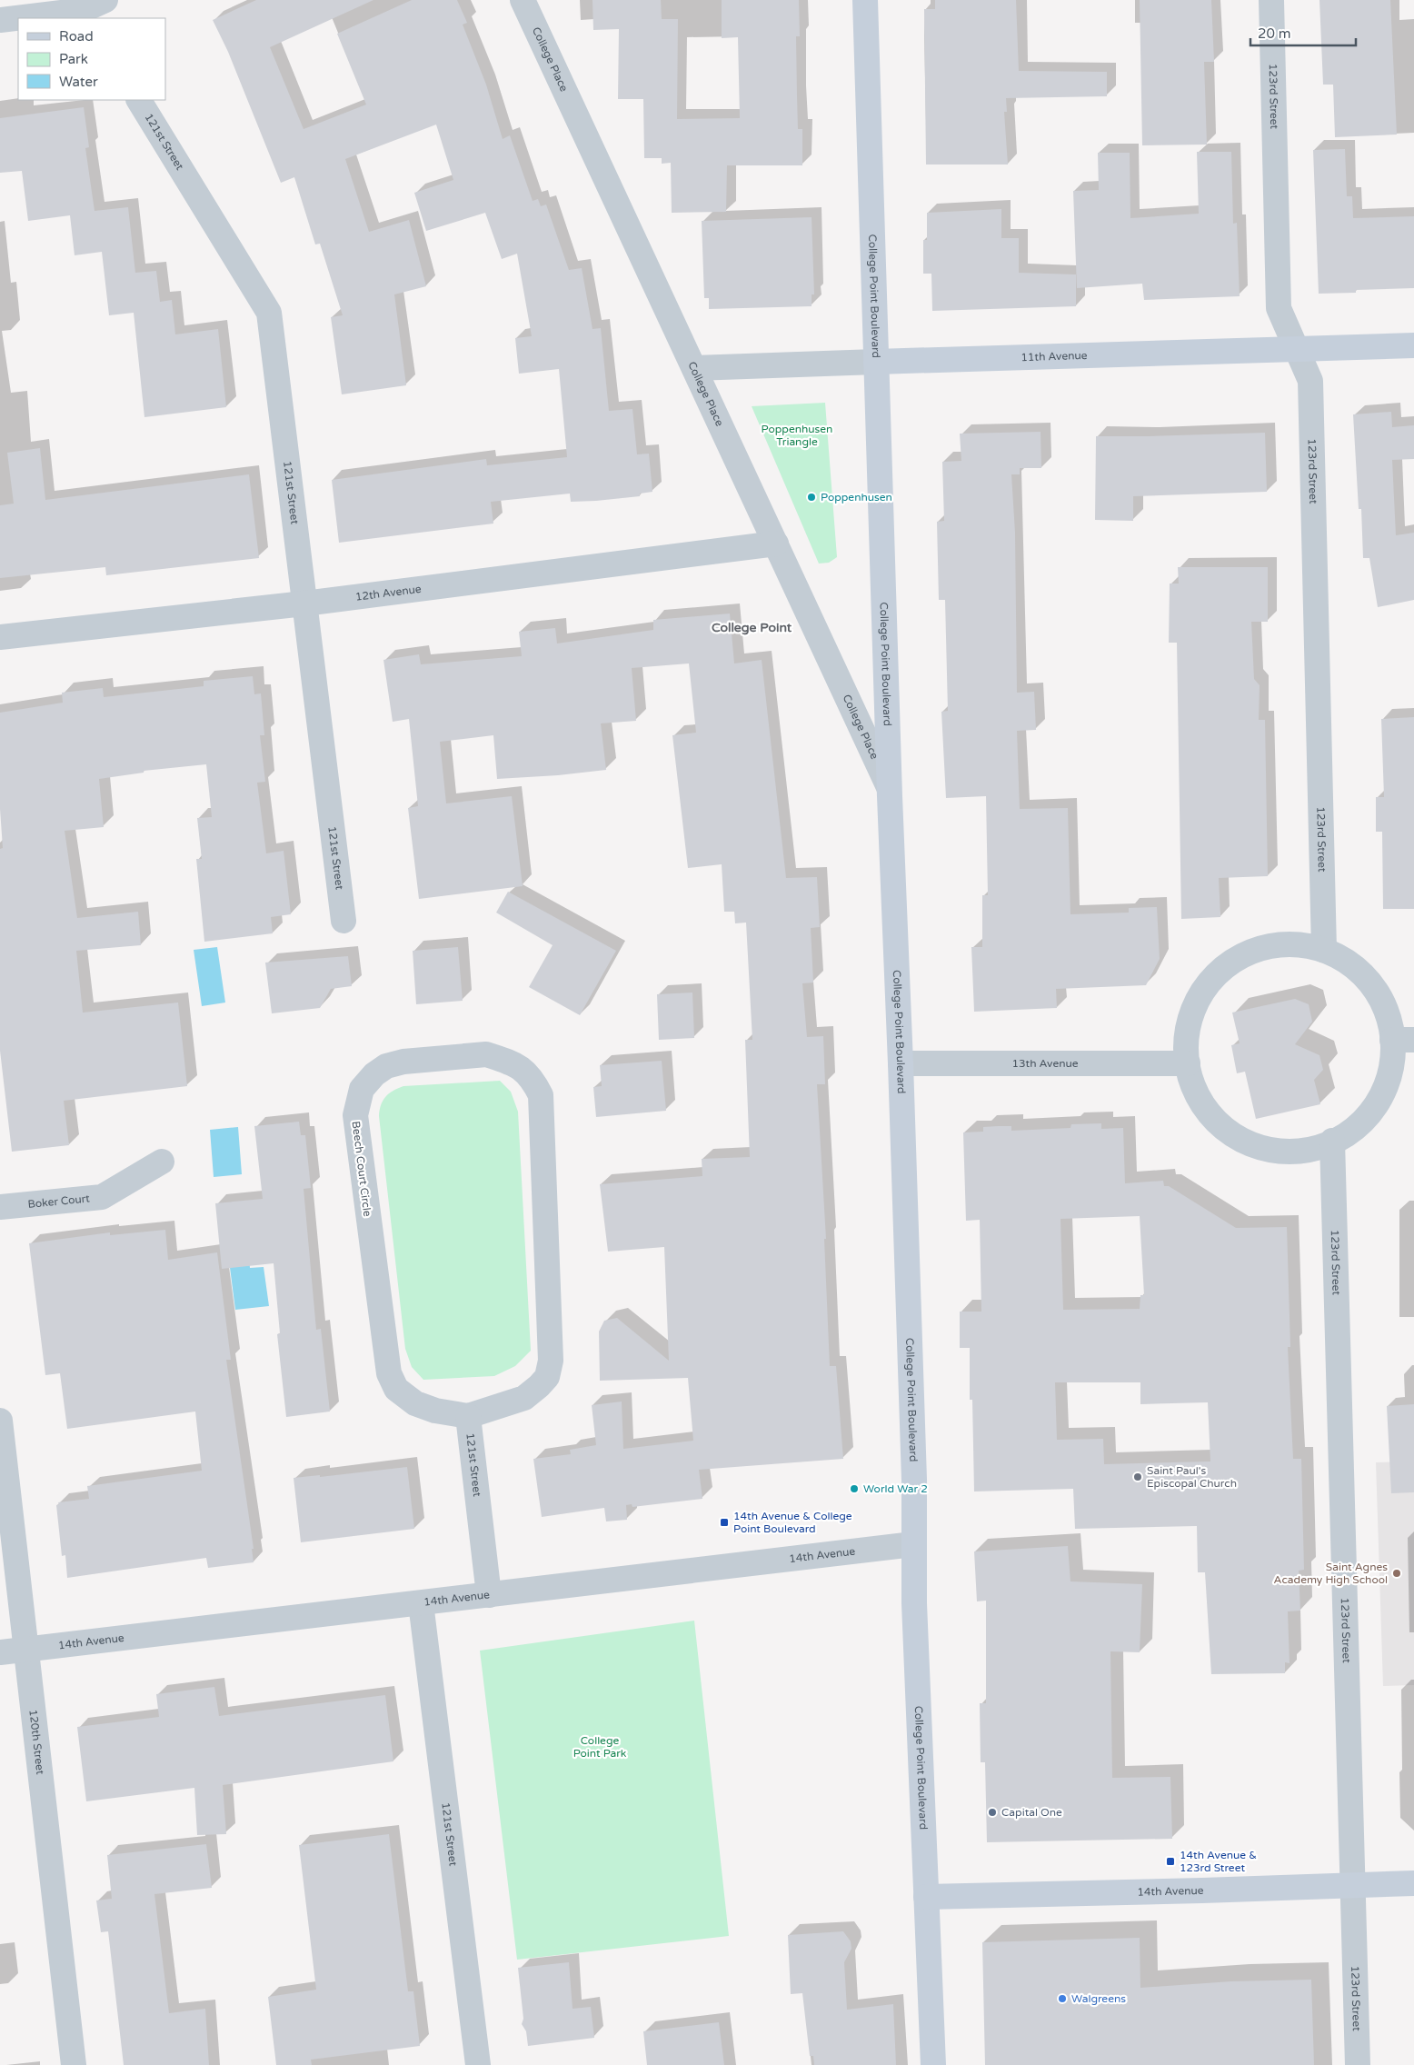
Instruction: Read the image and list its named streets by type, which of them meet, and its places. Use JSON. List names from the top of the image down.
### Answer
{
  "streets": {
    "street": [
      "College Place",
      "123rd Street",
      "121st Street",
      "College Point Boulevard",
      "11th Avenue",
      "12th Avenue",
      "13th Avenue",
      "Beech Court Circle",
      "Boker Court",
      "14th Avenue",
      "120th Street"
    ]
  },
  "crossings": [
    ["College Place", "College Point Boulevard"],
    ["College Place", "11th Avenue"],
    ["College Place", "12th Avenue"],
    ["123rd Street", "11th Avenue"],
    ["123rd Street", "14th Avenue"],
    ["121st Street", "12th Avenue"],
    ["121st Street", "Beech Court Circle"],
    ["121st Street", "14th Avenue"],
    ["College Point Boulevard", "11th Avenue"],
    ["College Point Boulevard", "13th Avenue"],
    ["College Point Boulevard", "14th Avenue"],
    ["14th Avenue", "120th Street"]
  ],
  "districts": ["College Point"],
  "parks": ["Poppenhusen Triangle", "College Point Park"],
  "places": {
    "other": [
      "Poppenhusen",
      "Saint Paul's Episcopal Church",
      "World War 2",
      "Saint Agnes Academy High School",
      "Capital One",
      "Walgreens"
    ],
    "transit": ["14th Avenue & College Point Boulevard", "14th Avenue & 123rd Street"]
  },
  "legend": ["Road", "Park", "Water"],
  "scale_bar": "20 m"
}
